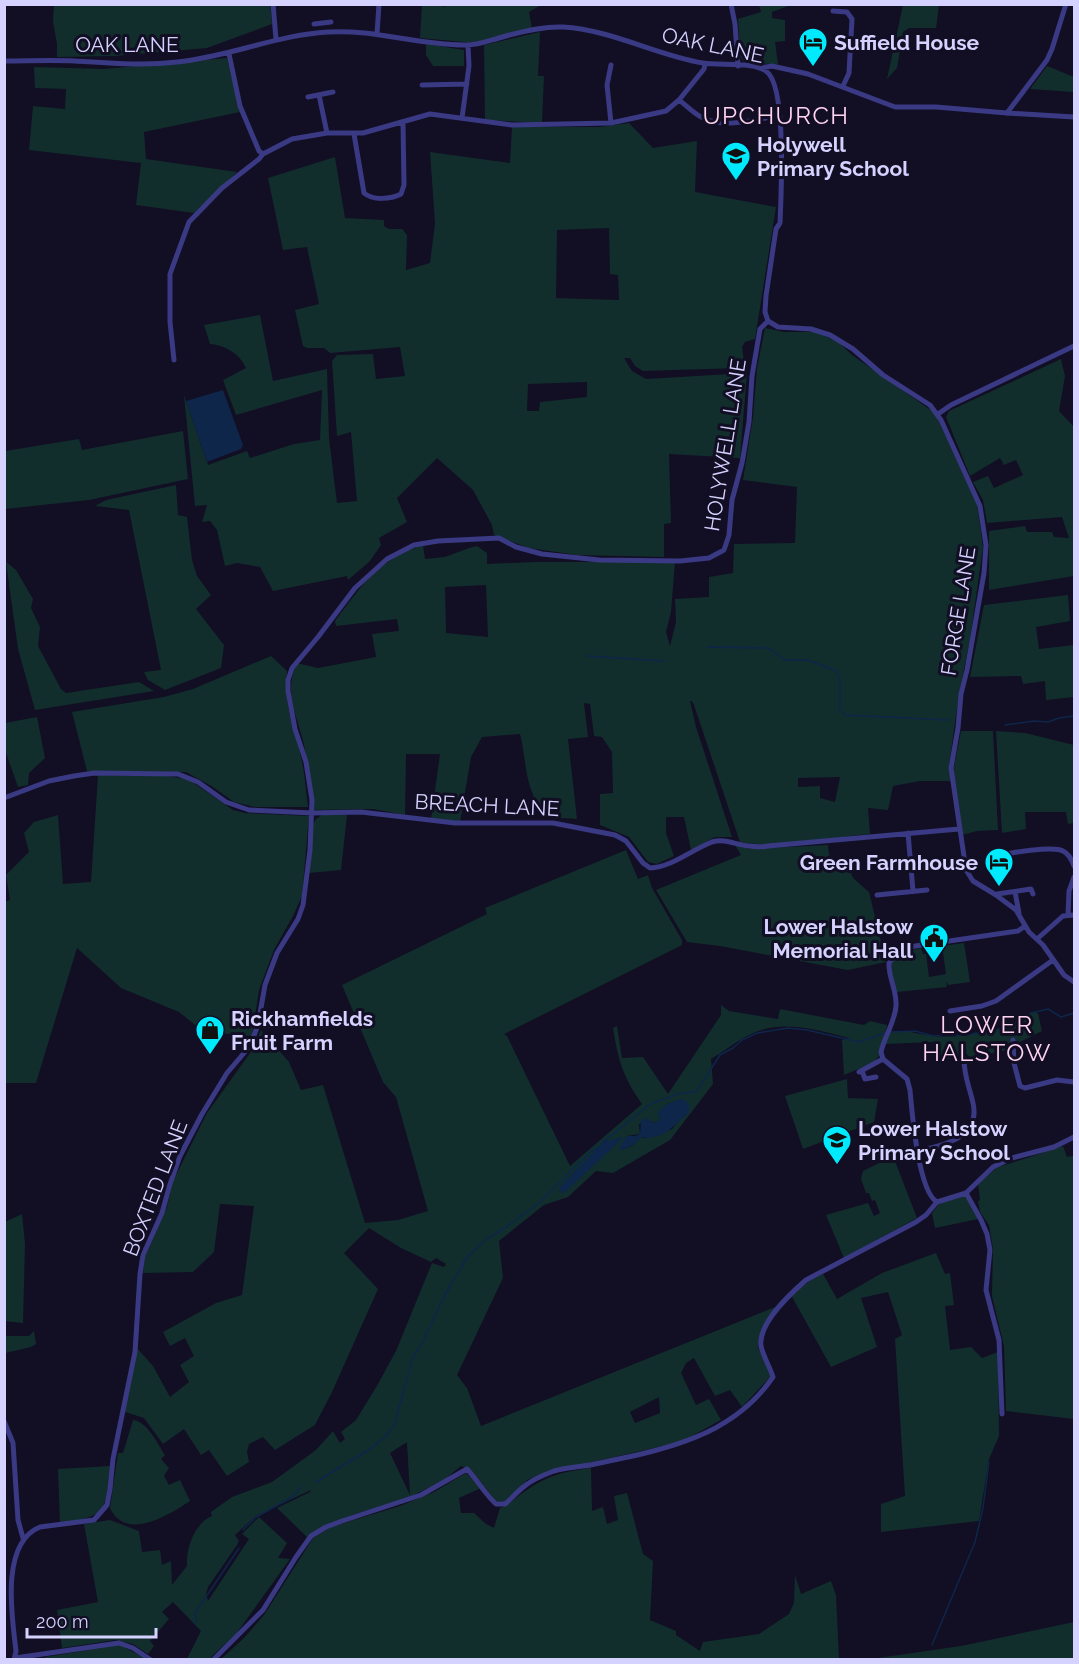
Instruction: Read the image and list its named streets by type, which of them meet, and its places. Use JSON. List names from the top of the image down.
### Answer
{
  "streets": {
    "street": [
      "OAK LANE",
      "HOLYWELL LANE",
      "FORGE LANE",
      "BREACH LANE",
      "BOXTED LANE"
    ]
  },
  "crossings": [
    ["HOLYWELL LANE", "FORGE LANE"],
    ["HOLYWELL LANE", "BREACH LANE"],
    ["HOLYWELL LANE", "BOXTED LANE"],
    ["FORGE LANE", "BREACH LANE"],
    ["BREACH LANE", "BOXTED LANE"]
  ],
  "districts": ["UPCHURCH", "LOWER HALSTOW"],
  "places": {
    "hotel": ["Suffield House", "Green Farmhouse"],
    "school or university": ["Holywell Primary School", "Lower Halstow Primary School"],
    "public building": ["Lower Halstow Memorial Hall"],
    "shop": ["Rickhamfields Fruit Farm"]
  },
  "scale_bar": "200 m"
}
